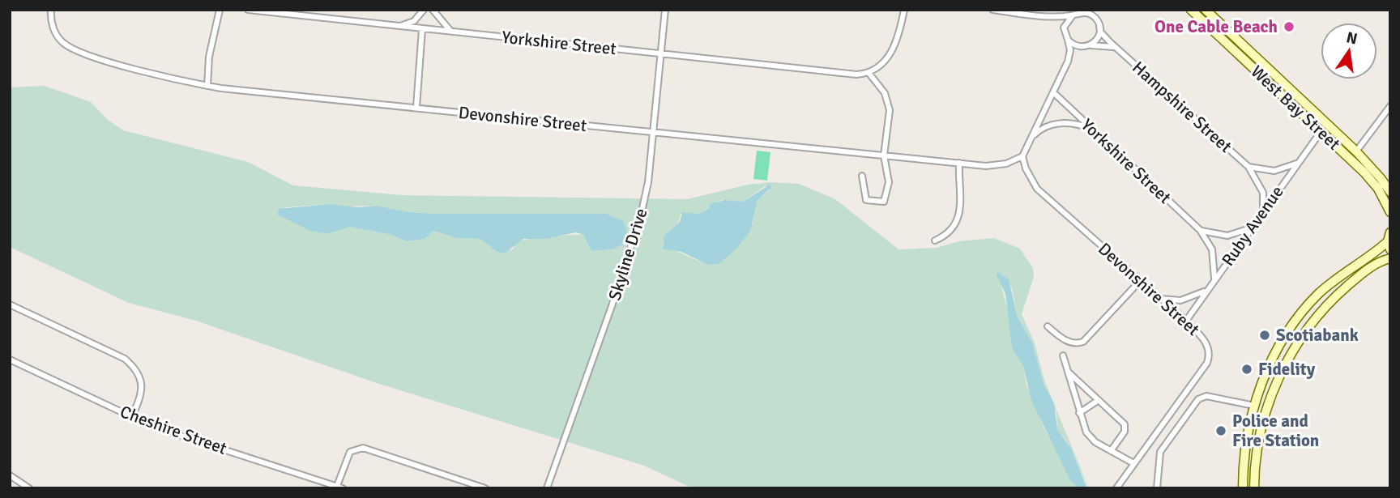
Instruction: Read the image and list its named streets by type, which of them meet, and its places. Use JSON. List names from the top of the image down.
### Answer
{
  "streets": {
    "main road": ["West Bay Street"],
    "street": [
      "Yorkshire Street",
      "Hampshire Street",
      "Devonshire Street",
      "Ruby Avenue",
      "Skyline Drive",
      "Cheshire Street"
    ]
  },
  "crossings": [
    ["Yorkshire Street", "Ruby Avenue"],
    ["Yorkshire Street", "Skyline Drive"],
    ["Hampshire Street", "Ruby Avenue"],
    ["West Bay Street", "Ruby Avenue"],
    ["Devonshire Street", "Ruby Avenue"],
    ["Devonshire Street", "Skyline Drive"]
  ],
  "places": [
    "One Cable Beach",
    "Scotiabank",
    "Fidelity",
    "Police and Fire Station"
  ],
  "north": "top"
}
